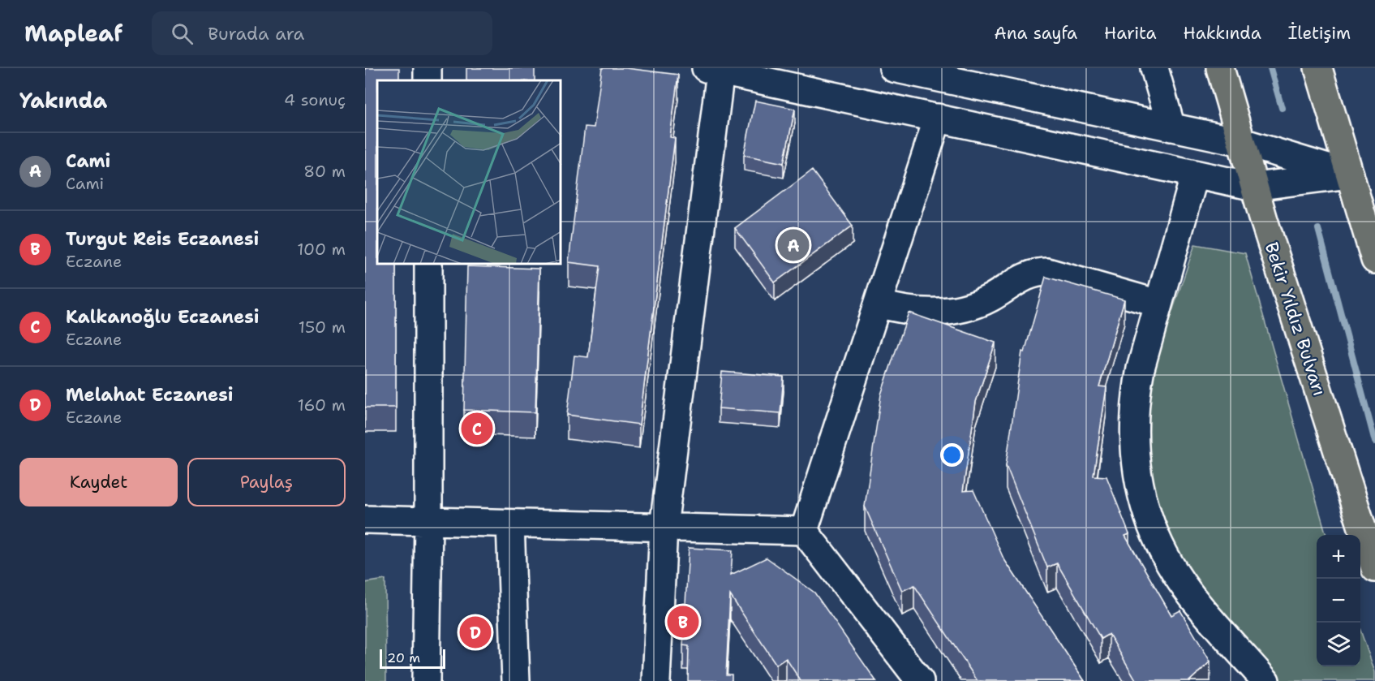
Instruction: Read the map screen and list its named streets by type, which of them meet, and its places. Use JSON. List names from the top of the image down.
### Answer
{
  "streets": {
    "main road": ["Bekir Yıldız Bulvarı"]
  },
  "scale_bar": "20 m",
  "page": {
    "header": "Mapleaf",
    "search": "Burada ara",
    "nav": [
      "Ana sayfa",
      "Harita",
      "Hakkında",
      "İletişim"
    ],
    "heading": ["Yakında", "4 sonuç"],
    "list": [
      {
        "mark": "A",
        "name": "Cami",
        "note": "Cami",
        "value": "80 m"
      },
      {
        "mark": "B",
        "name": "Turgut Reis Eczanesi",
        "note": "Eczane",
        "value": "100 m"
      },
      {
        "mark": "C",
        "name": "Kalkanoğlu Eczanesi",
        "note": "Eczane",
        "value": "150 m"
      },
      {
        "mark": "D",
        "name": "Melahat Eczanesi",
        "note": "Eczane",
        "value": "160 m"
      }
    ],
    "pins": [
      "A",
      "C",
      "B",
      "D"
    ],
    "buttons": ["Kaydet", "Paylaş"],
    "map_buttons": ["+", "−"],
    "scale": "20 m"
  }
}
